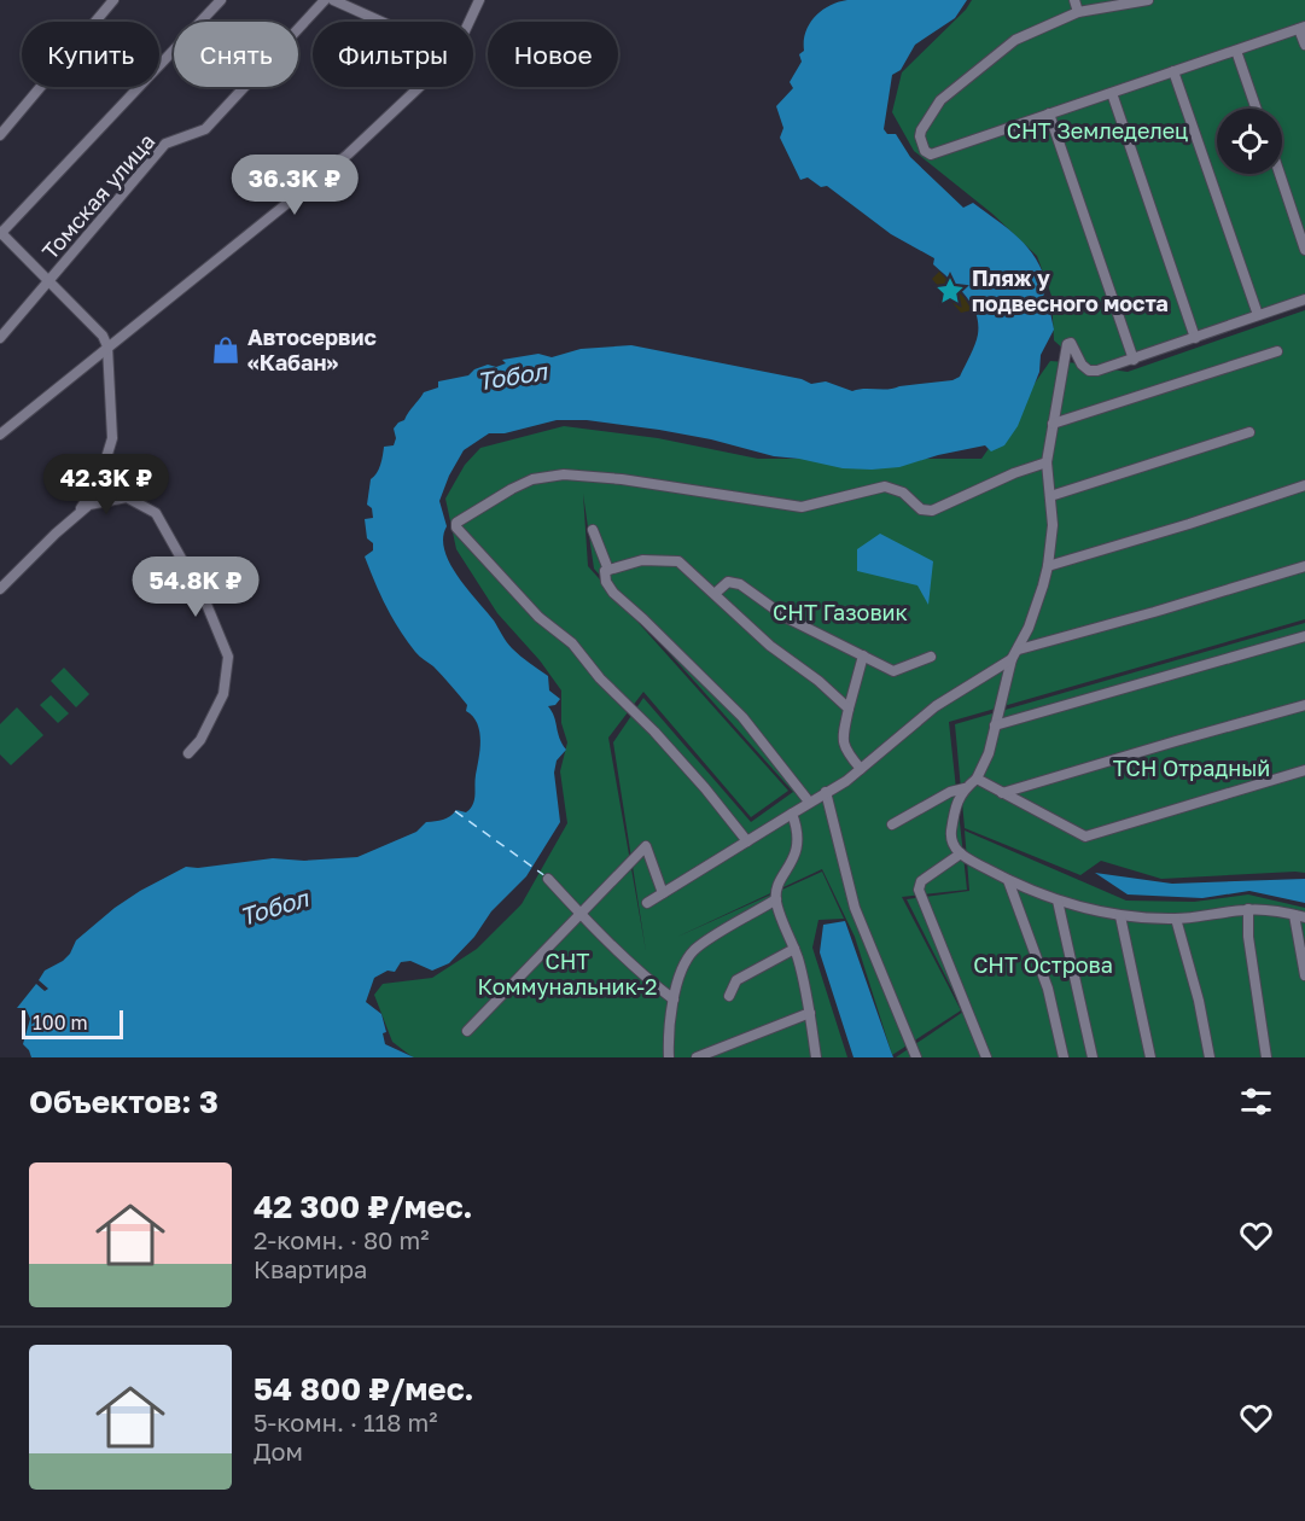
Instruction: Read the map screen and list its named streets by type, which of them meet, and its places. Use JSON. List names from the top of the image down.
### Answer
{
  "streets": {
    "street": ["Томская улица"]
  },
  "water": ["Тобол"],
  "parks": [
    "СНТ Земледелец",
    "СНТ Газовик",
    "ТСН Отрадный",
    "СНТ Коммунальник-2",
    "СНТ Острова"
  ],
  "places": {
    "place": ["Пляж у подвесного моста"],
    "shop": ["Автосервис «Кабан»"]
  },
  "scale_bar": "100 m",
  "page": {
    "chip": [
      "Купить",
      "Снять",
      "Фильтры",
      "Новое"
    ],
    "price": ["36.3K ₽", "42.3K ₽", "54.8K ₽"],
    "scale": "100 m",
    "heading": "Объектов: 3",
    "list": [
      {
        "name": "42 300 ₽/мес.",
        "note": "2-комн. · 80 m² · Квартира"
      },
      {
        "name": "54 800 ₽/мес.",
        "note": "5-комн. · 118 m² · Дом"
      }
    ]
  }
}
